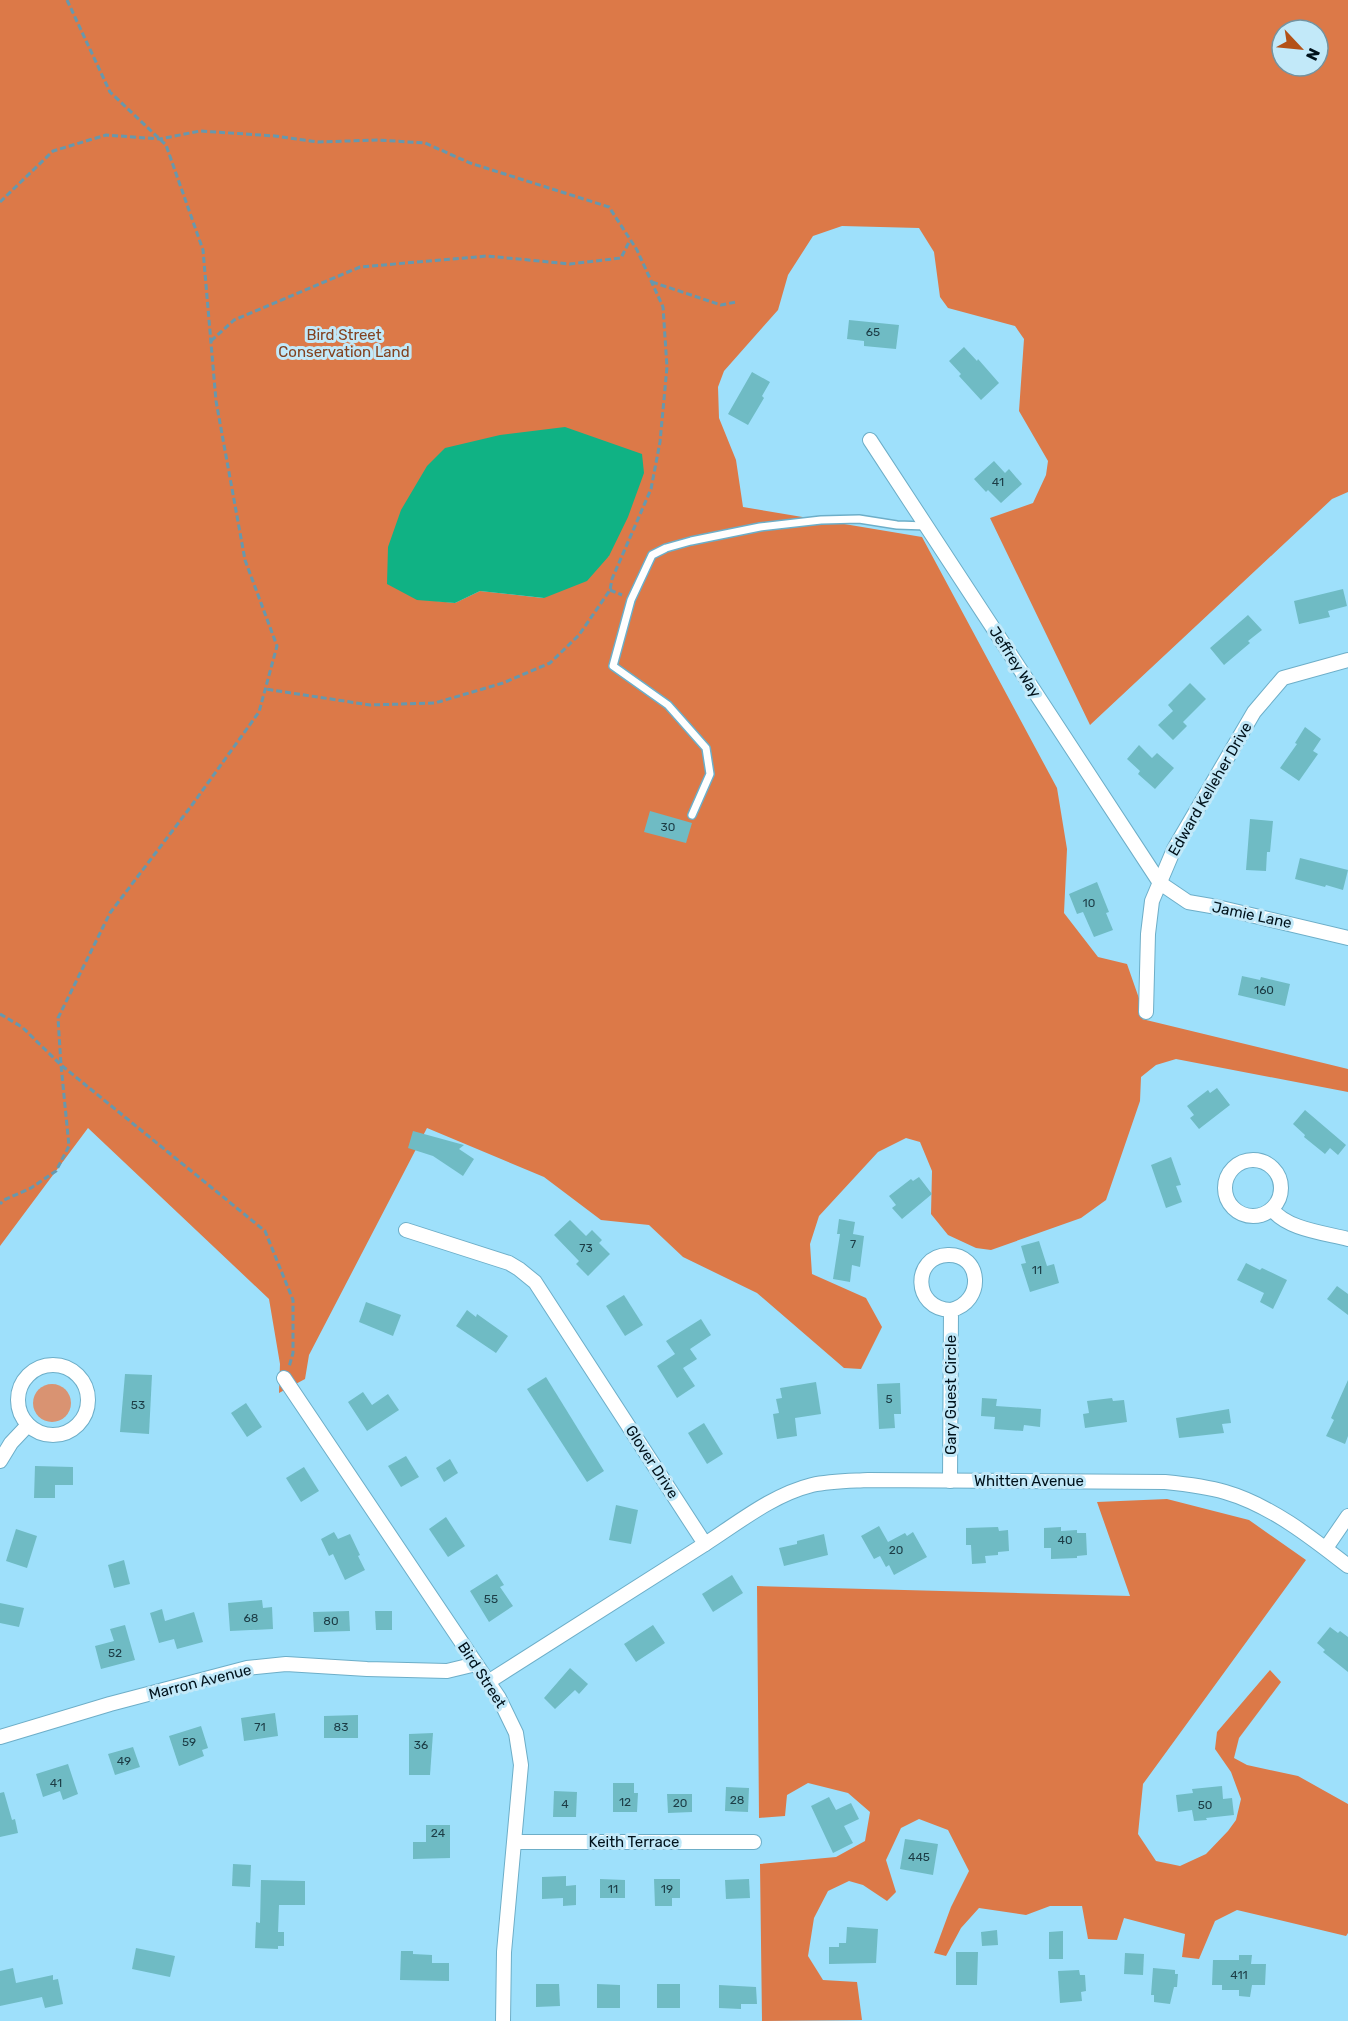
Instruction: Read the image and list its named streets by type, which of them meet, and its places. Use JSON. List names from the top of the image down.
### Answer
{
  "streets": {
    "street": [
      "Jeffrey Way",
      "Edward Kelleher Drive",
      "Jamie Lane",
      "Gary Guest Circle",
      "Glover Drive",
      "Whitten Avenue",
      "Bird Street",
      "Marron Avenue",
      "Keith Terrace"
    ]
  },
  "crossings": [
    ["Jeffrey Way", "Edward Kelleher Drive"],
    ["Jeffrey Way", "Jamie Lane"],
    ["Edward Kelleher Drive", "Jamie Lane"],
    ["Gary Guest Circle", "Whitten Avenue"],
    ["Glover Drive", "Whitten Avenue"],
    ["Bird Street", "Marron Avenue"],
    ["Bird Street", "Keith Terrace"]
  ],
  "parks": ["Bird Street Conservation Land"],
  "house_numbers": [
    "65",
    "41",
    "30",
    "10",
    "160",
    "7",
    "73",
    "11",
    "5",
    "53",
    "40",
    "20",
    "55",
    "68",
    "80",
    "52",
    "71",
    "83",
    "59",
    "36",
    "49",
    "41",
    "28",
    "12",
    "20",
    "4",
    "50",
    "24",
    "445",
    "11",
    "19",
    "411"
  ],
  "north": "bottom right"
}
